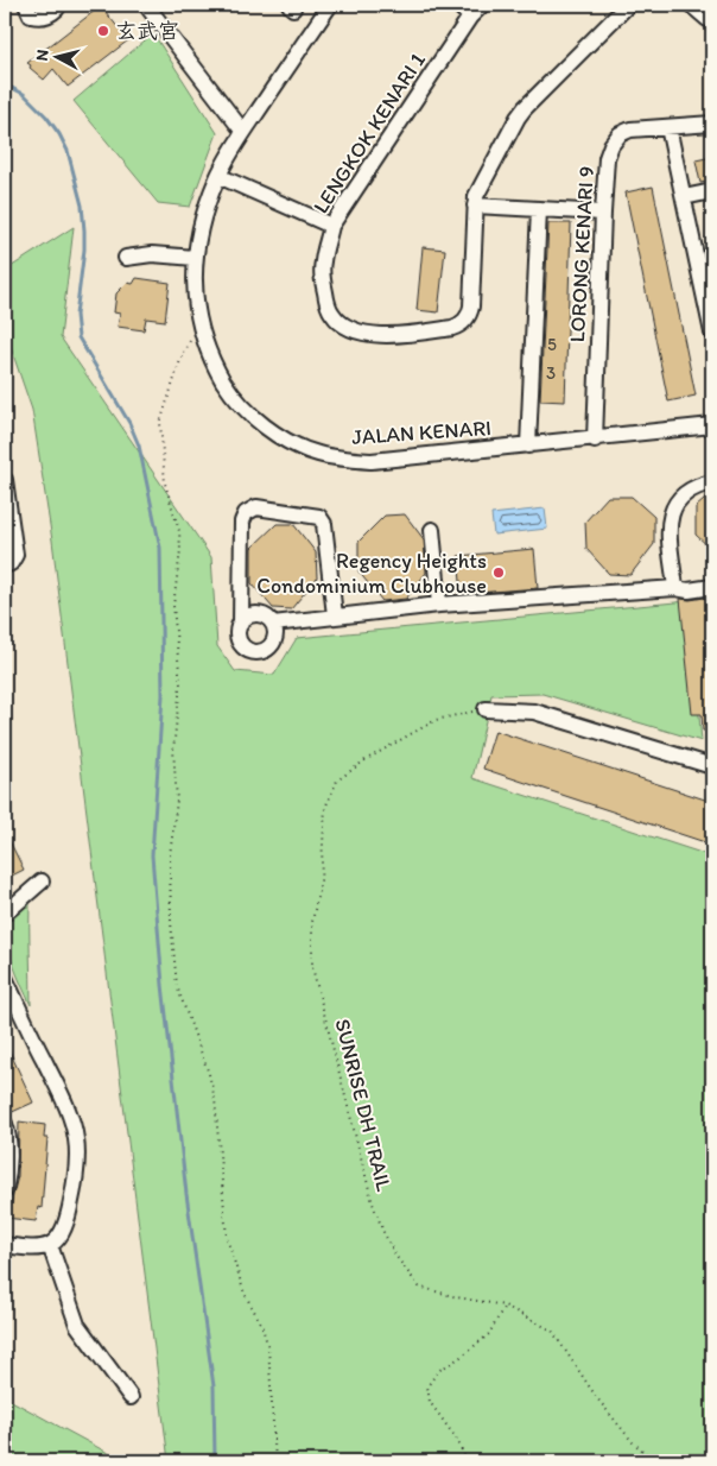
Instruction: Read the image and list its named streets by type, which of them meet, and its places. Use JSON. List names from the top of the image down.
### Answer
{
  "streets": {
    "street": ["LENGKOK KENARI 1", "LORONG KENARI 9", "JALAN KENARI"],
    "path": ["SUNRISE DH TRAIL"]
  },
  "crossings": [
    ["LORONG KENARI 9", "JALAN KENARI"]
  ],
  "places": ["玄武宫", "Regency Heights Condominium Clubhouse"],
  "house_numbers": ["5", "3"],
  "north": "left"
}
